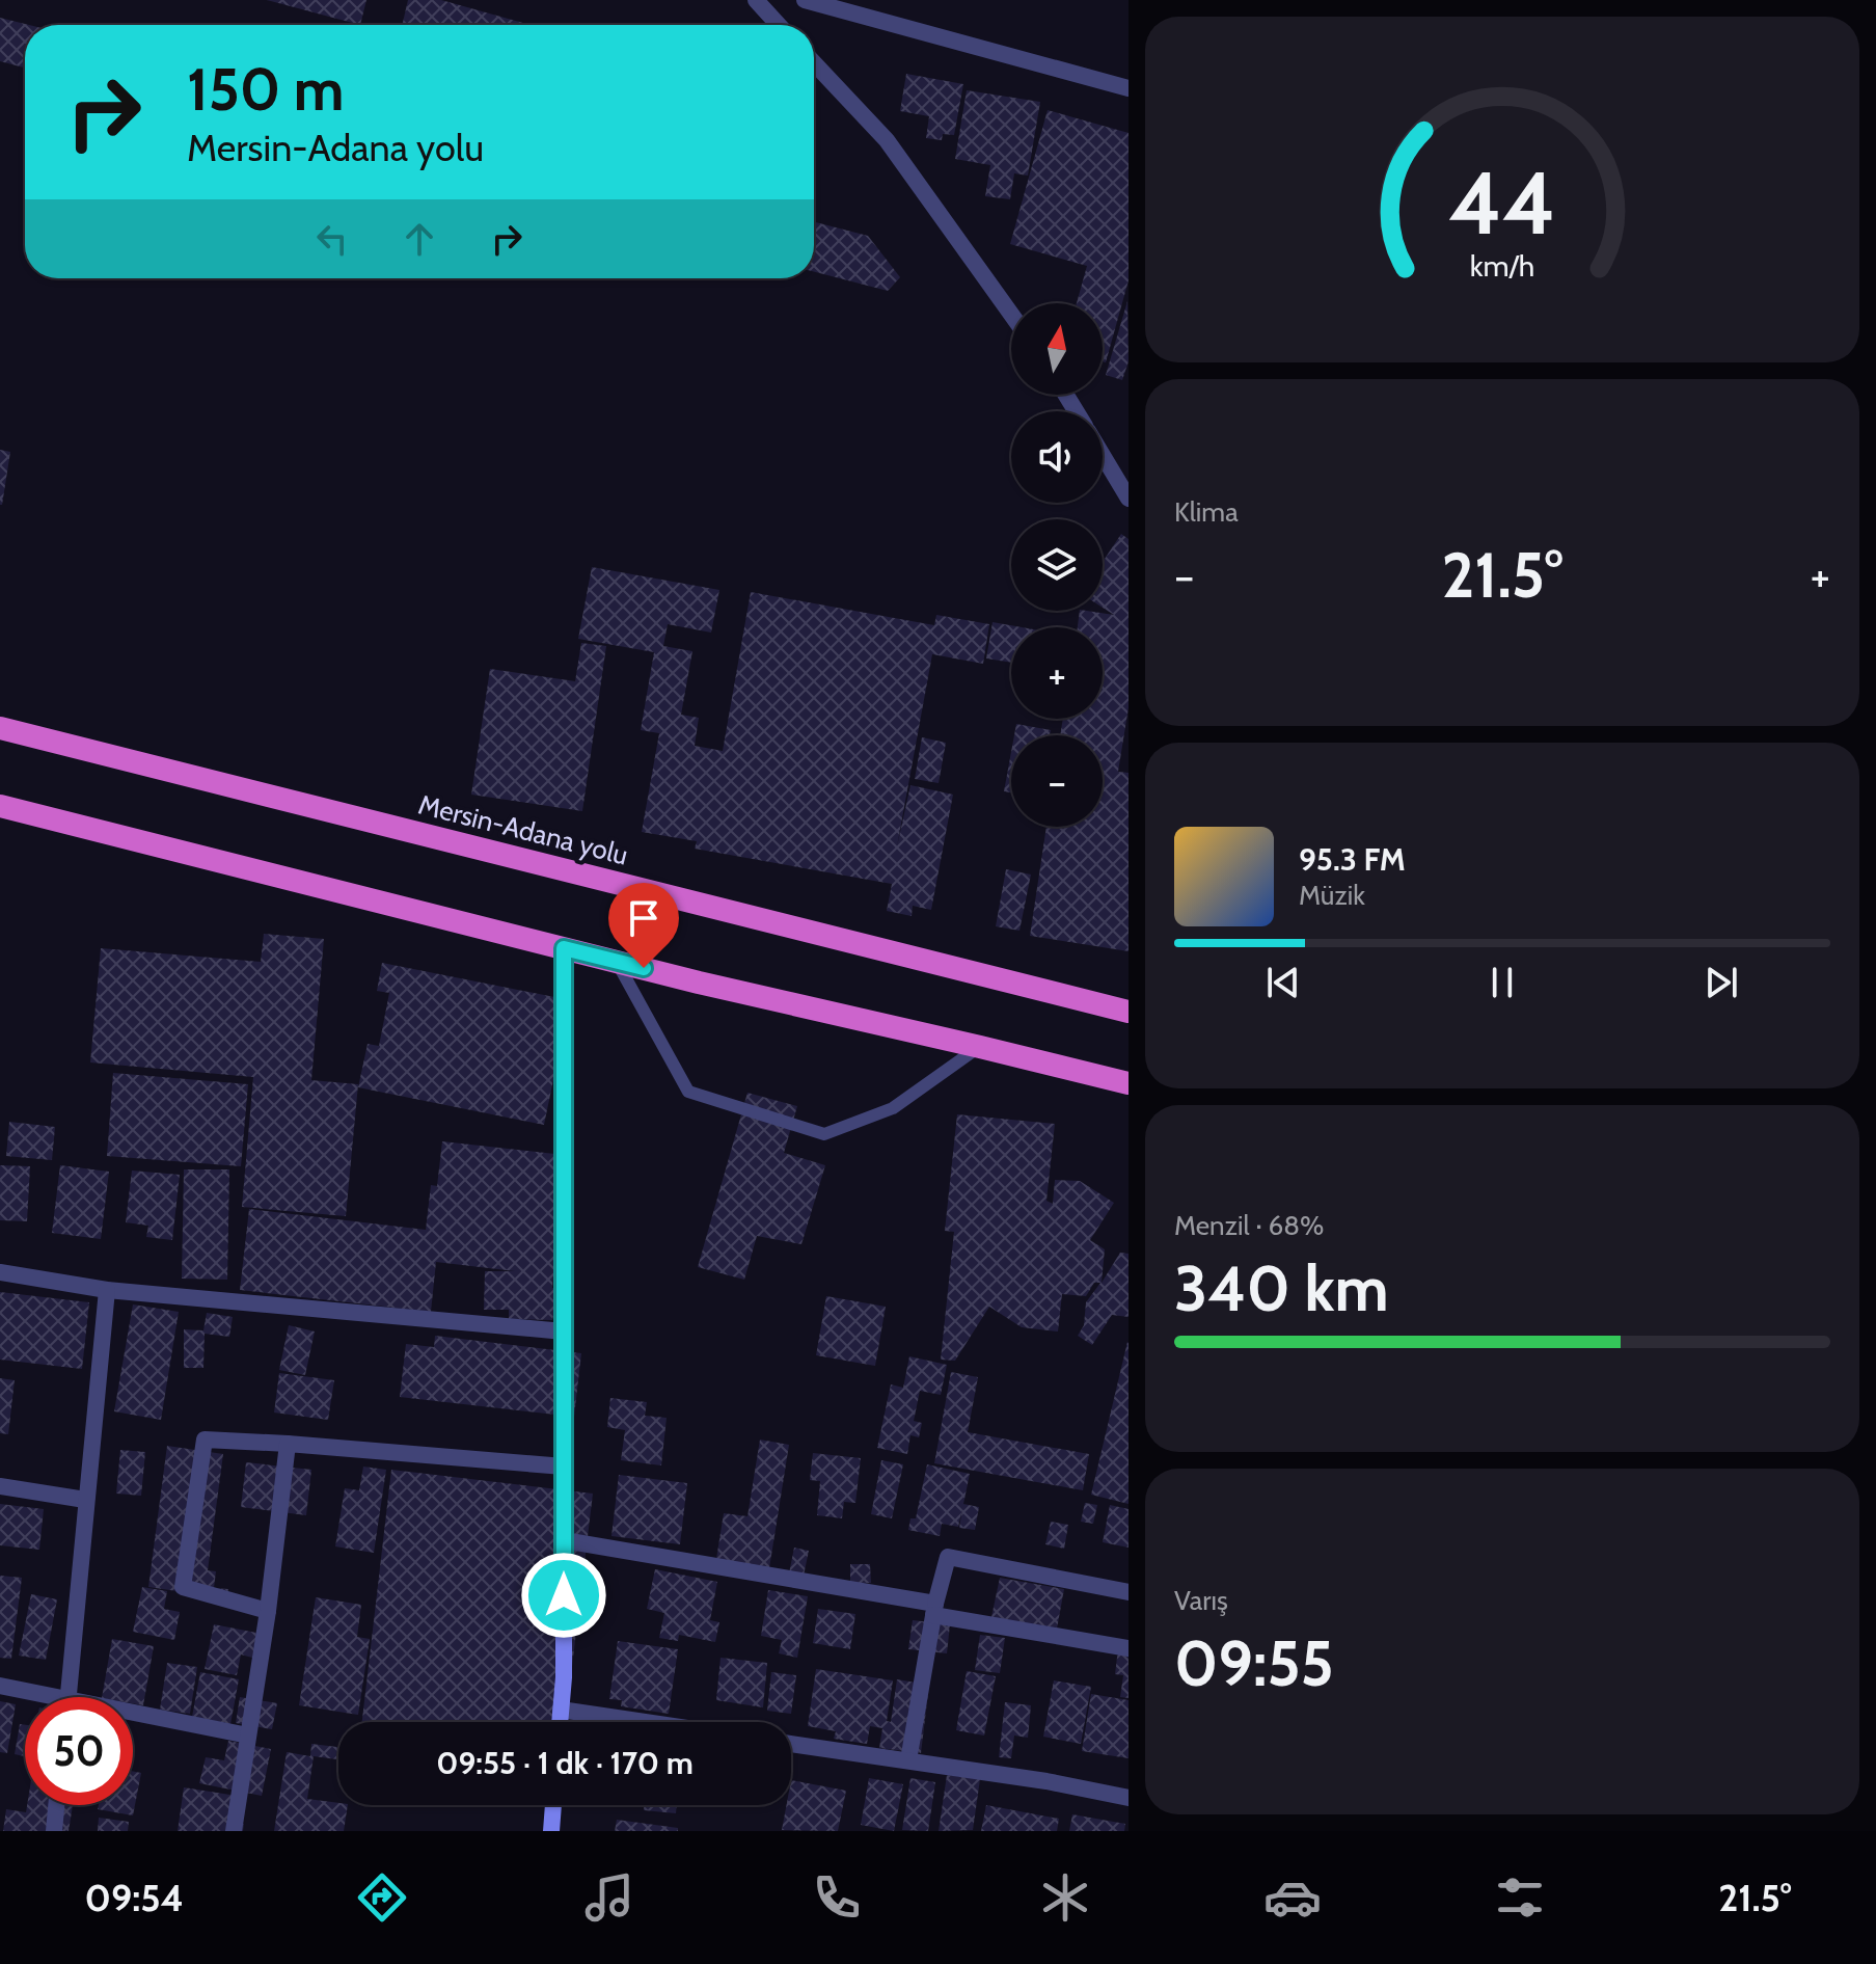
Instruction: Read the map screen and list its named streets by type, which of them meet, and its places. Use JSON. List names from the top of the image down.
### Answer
{
  "streets": {
    "highway": ["Mersin-Adana yolu"]
  },
  "north": "top",
  "page": {
    "turn": ["150 m", "Mersin-Adana yolu"],
    "map_buttons": ["+", "−"],
    "tile": [
      "Klima",
      ["Menzil · 68%", "340 km"],
      ["Varış", "09:55"]
    ],
    "heat": ["−", "21.5°", "+"],
    "song": ["95.3 FM", "Müzik"],
    "limit": "50",
    "trip": "09:55 · 1 dk · 170 m",
    "tabs": ["09:54", "21.5°"],
    "gauge": ["44", "km/h"]
  }
}
